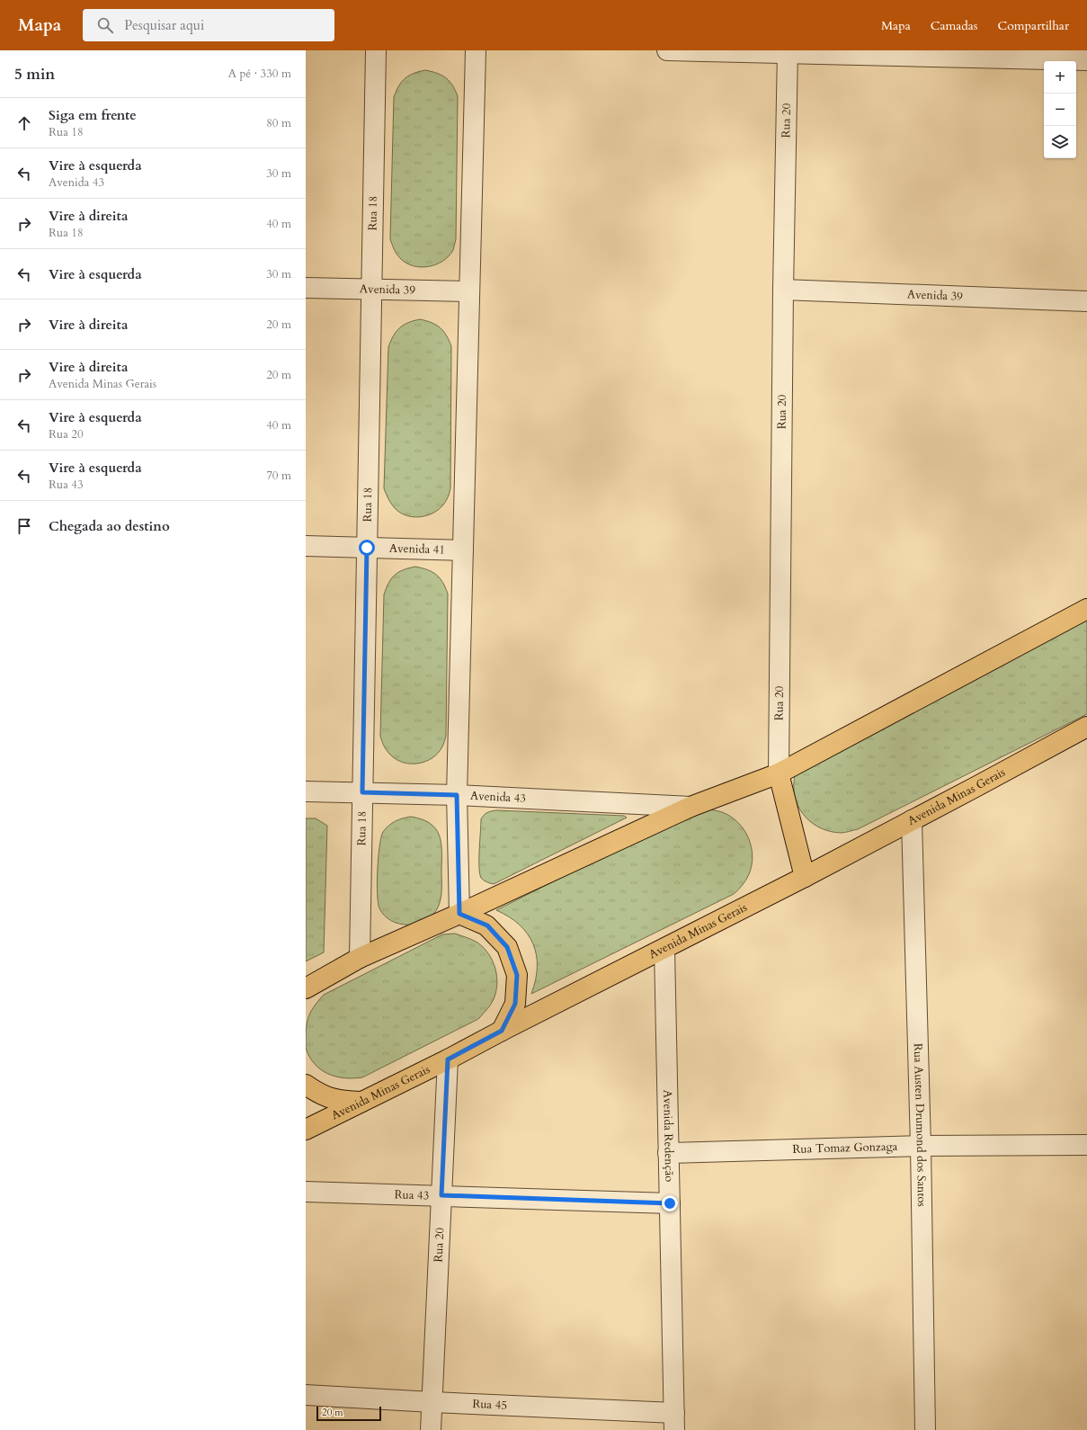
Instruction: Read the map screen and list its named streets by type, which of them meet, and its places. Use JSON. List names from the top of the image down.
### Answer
{
  "streets": {
    "main road": ["Avenida Minas Gerais"],
    "street": [
      "Rua 20",
      "Rua 18",
      "Avenida 39",
      "Avenida 41",
      "Avenida 43",
      "Rua Austen Drumond dos Santos",
      "Avenida Redenção",
      "Rua Tomaz Gonzaga",
      "Rua 43",
      "Rua 45"
    ]
  },
  "crossings": [
    ["Rua 20", "Avenida 39"],
    ["Rua 20", "Avenida Minas Gerais"],
    ["Rua 20", "Rua 43"],
    ["Rua 20", "Rua 45"],
    ["Rua 18", "Avenida 39"],
    ["Rua 18", "Avenida 41"],
    ["Rua 18", "Avenida 43"],
    ["Avenida Minas Gerais", "Rua Austen Drumond dos Santos"],
    ["Avenida Minas Gerais", "Avenida Redenção"],
    ["Rua Austen Drumond dos Santos", "Rua Tomaz Gonzaga"],
    ["Avenida Redenção", "Rua Tomaz Gonzaga"],
    ["Avenida Redenção", "Rua 43"],
    ["Avenida Redenção", "Rua 45"]
  ],
  "scale_bar": "20 m",
  "page": {
    "header": "Mapa",
    "search": "Pesquisar aqui",
    "nav": ["Mapa", "Camadas", "Compartilhar"],
    "heading": ["5 min", "A pé · 330 m"],
    "map_buttons": ["+", "−"],
    "list": [
      ["Siga em frente", "Rua 18", "80 m"],
      ["Vire à esquerda", "Avenida 43", "30 m"],
      ["Vire à direita", "Rua 18", "40 m"],
      ["Vire à esquerda", "30 m"],
      ["Vire à direita", "20 m"],
      ["Vire à direita", "Avenida Minas Gerais", "20 m"],
      ["Vire à esquerda", "Rua 20", "40 m"],
      ["Vire à esquerda", "Rua 43", "70 m"],
      "Chegada ao destino"
    ],
    "scale": "20 m"
  }
}
